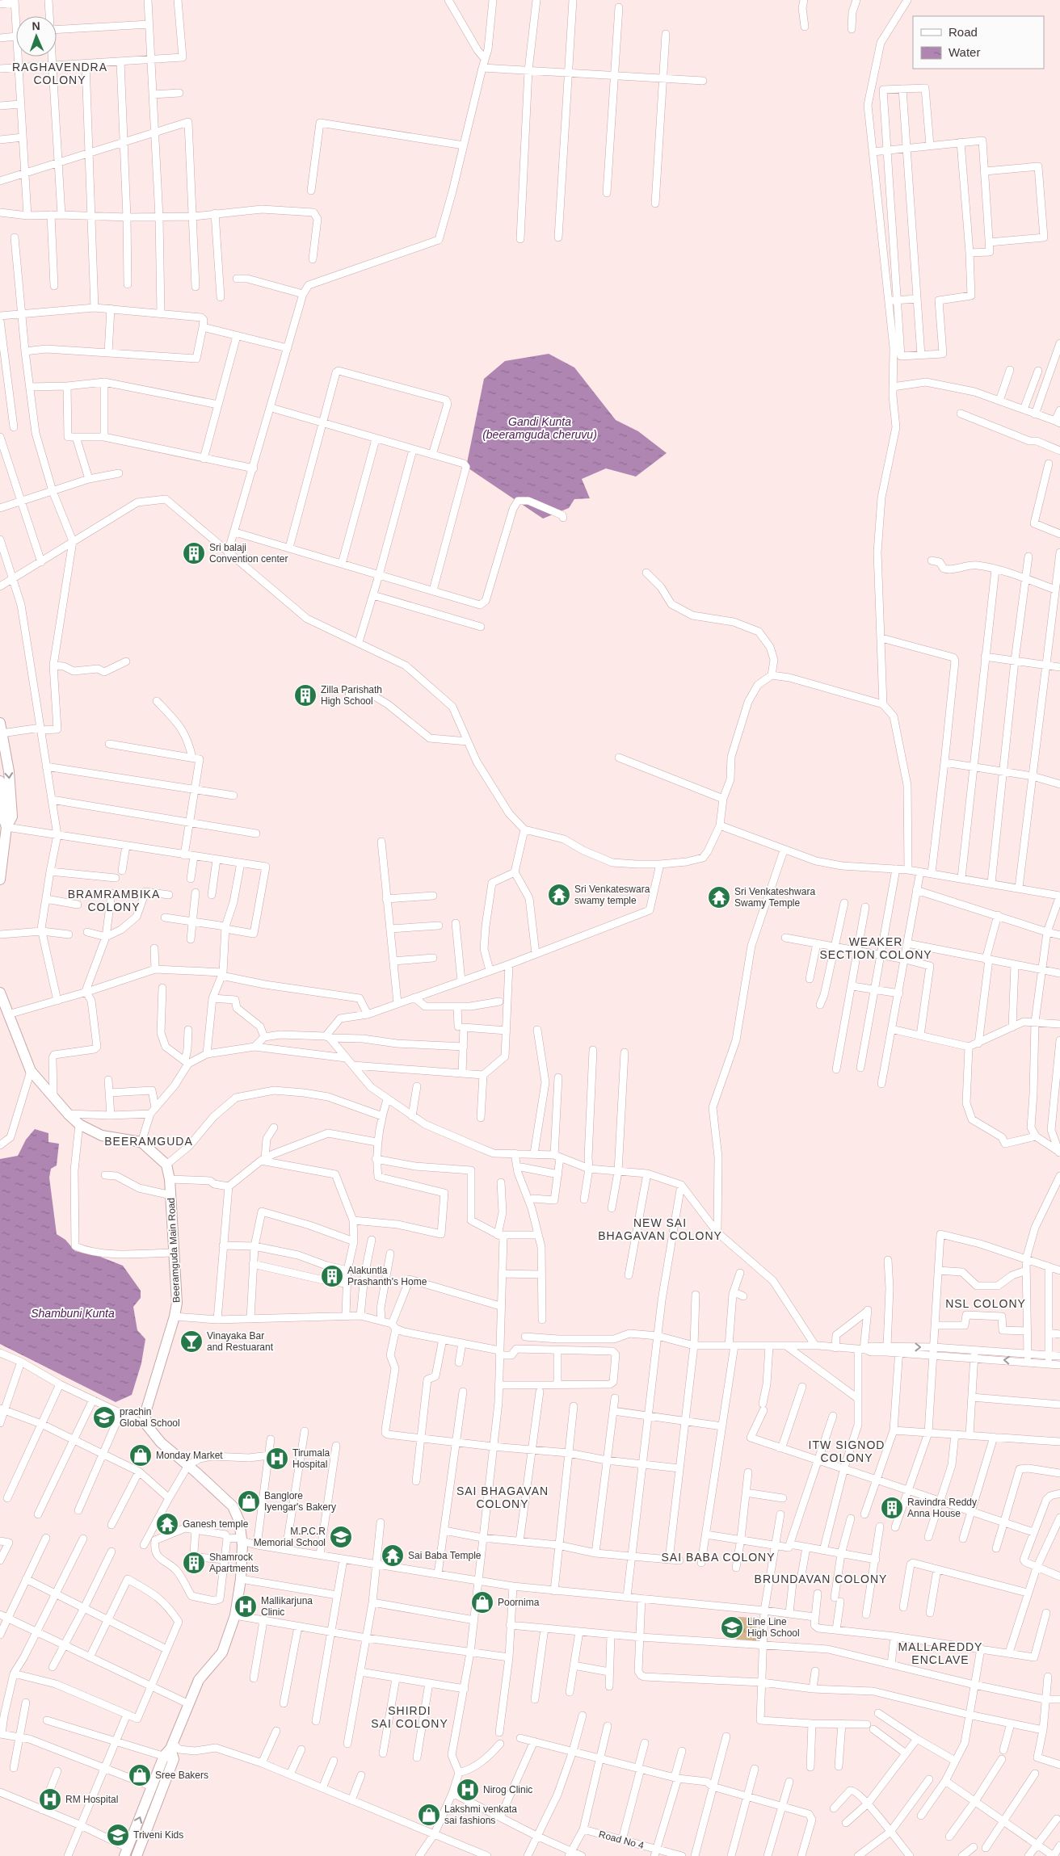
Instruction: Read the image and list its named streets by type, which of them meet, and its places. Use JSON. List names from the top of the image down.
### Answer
{
  "streets": {
    "main road": ["Beeramguda Main Road"],
    "street": ["Road No 4"]
  },
  "districts": [
    "RAGHAVENDRA COLONY",
    "BRAMRAMBIKA COLONY",
    "WEAKER SECTION COLONY",
    "BEERAMGUDA",
    "NEW SAI BHAGAVAN COLONY",
    "NSL COLONY",
    "ITW SIGNOD COLONY",
    "SAI BHAGAVAN COLONY",
    "SAI BABA COLONY",
    "BRUNDAVAN COLONY",
    "MALLAREDDY ENCLAVE",
    "SHIRDI SAI COLONY"
  ],
  "water": ["Gandi Kunta (beeramguda cheruvu)", "Shambuni Kunta"],
  "places": {
    "building": [
      "Sri balaji Convention center",
      "Zilla Parishath High School",
      "Alakuntla Prashanth's Home",
      "Ravindra Reddy Anna House",
      "Shamrock Apartments"
    ],
    "temple": [
      "Sri Venkateswara swamy temple",
      "Sri Venkateshwara Swamy Temple",
      "Ganesh temple",
      "Sai Baba Temple"
    ],
    "bar": ["Vinayaka Bar and Restuarant"],
    "school or university": [
      "prachin Global School",
      "M.P.C.R Memorial School",
      "Line Line High School",
      "Triveni Kids"
    ],
    "shop": [
      "Monday Market",
      "Banglore Iyengar's Bakery",
      "Poornima",
      "Sree Bakers",
      "Lakshmi venkata sai fashions"
    ],
    "hospital": [
      "Tirumala Hospital",
      "Mallikarjuna Clinic",
      "Nirog Clinic",
      "RM Hospital"
    ]
  },
  "legend": ["Road", "Water"],
  "north": "top"
}
